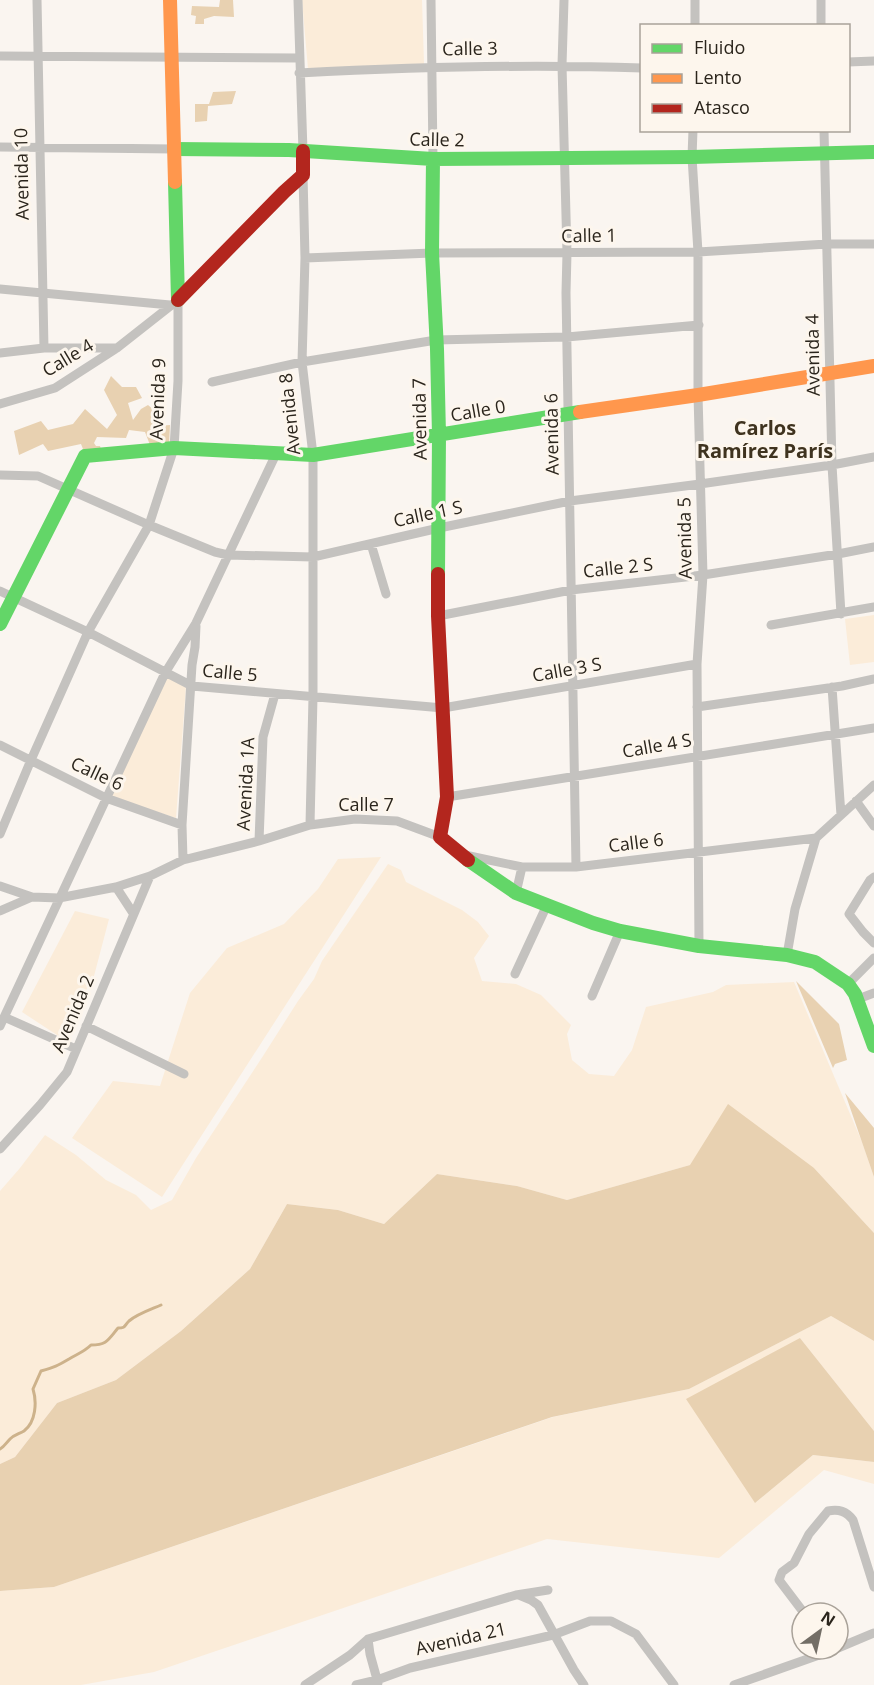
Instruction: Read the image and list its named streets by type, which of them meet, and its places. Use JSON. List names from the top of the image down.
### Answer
{
  "streets": {
    "street": [
      "Calle 3",
      "Calle 2",
      "Avenida 10",
      "Calle 1",
      "Avenida 4",
      "Calle 4",
      "Avenida 9",
      "Calle 0",
      "Avenida 8",
      "Avenida 7",
      "Avenida 6",
      "Calle 1 S",
      "Avenida 5",
      "Calle 2 S",
      "Calle 3 S",
      "Calle 5",
      "Calle 4 S",
      "Calle 6",
      "Avenida 1A",
      "Calle 7",
      "Avenida 2",
      "Avenida 21"
    ]
  },
  "crossings": [
    ["Calle 3", "Avenida 8"],
    ["Calle 3", "Avenida 7"],
    ["Calle 3", "Avenida 6"],
    ["Calle 2", "Avenida 10"],
    ["Calle 2", "Avenida 4"],
    ["Calle 2", "Avenida 9"],
    ["Calle 2", "Avenida 8"],
    ["Calle 2", "Avenida 7"],
    ["Calle 2", "Avenida 6"],
    ["Calle 2", "Avenida 5"],
    ["Calle 1", "Avenida 4"],
    ["Calle 1", "Avenida 8"],
    ["Calle 1", "Avenida 7"],
    ["Calle 1", "Avenida 6"],
    ["Calle 1", "Avenida 5"],
    ["Avenida 4", "Calle 0"],
    ["Avenida 4", "Calle 1 S"],
    ["Avenida 4", "Calle 2 S"],
    ["Calle 4", "Avenida 9"],
    ["Avenida 9", "Calle 0"],
    ["Avenida 9", "Calle 1 S"],
    ["Avenida 9", "Calle 5"],
    ["Avenida 9", "Calle 6"],
    ["Calle 0", "Avenida 8"],
    ["Calle 0", "Avenida 7"],
    ["Calle 0", "Avenida 6"],
    ["Calle 0", "Calle 1 S"],
    ["Calle 0", "Avenida 5"],
    ["Avenida 8", "Calle 1 S"],
    ["Avenida 8", "Calle 5"],
    ["Avenida 8", "Calle 6"],
    ["Avenida 8", "Calle 7"],
    ["Avenida 7", "Calle 1 S"],
    ["Avenida 7", "Calle 2 S"],
    ["Avenida 7", "Calle 3 S"],
    ["Avenida 7", "Calle 5"],
    ["Avenida 7", "Calle 4 S"],
    ["Avenida 7", "Calle 7"],
    ["Avenida 6", "Calle 1 S"],
    ["Avenida 6", "Calle 2 S"],
    ["Avenida 6", "Calle 3 S"],
    ["Avenida 6", "Calle 4 S"],
    ["Avenida 6", "Calle 6"],
    ["Calle 1 S", "Avenida 5"],
    ["Avenida 5", "Calle 2 S"],
    ["Avenida 5", "Calle 3 S"],
    ["Avenida 5", "Calle 4 S"],
    ["Avenida 5", "Calle 6"],
    ["Avenida 5", "Calle 7"],
    ["Calle 3 S", "Calle 5"],
    ["Calle 5", "Avenida 1A"],
    ["Calle 6", "Calle 7"],
    ["Avenida 1A", "Calle 7"],
    ["Calle 7", "Avenida 2"]
  ],
  "districts": ["Carlos Ramírez París"],
  "legend": ["Fluido", "Lento", "Atasco"],
  "north": "top right"
}
